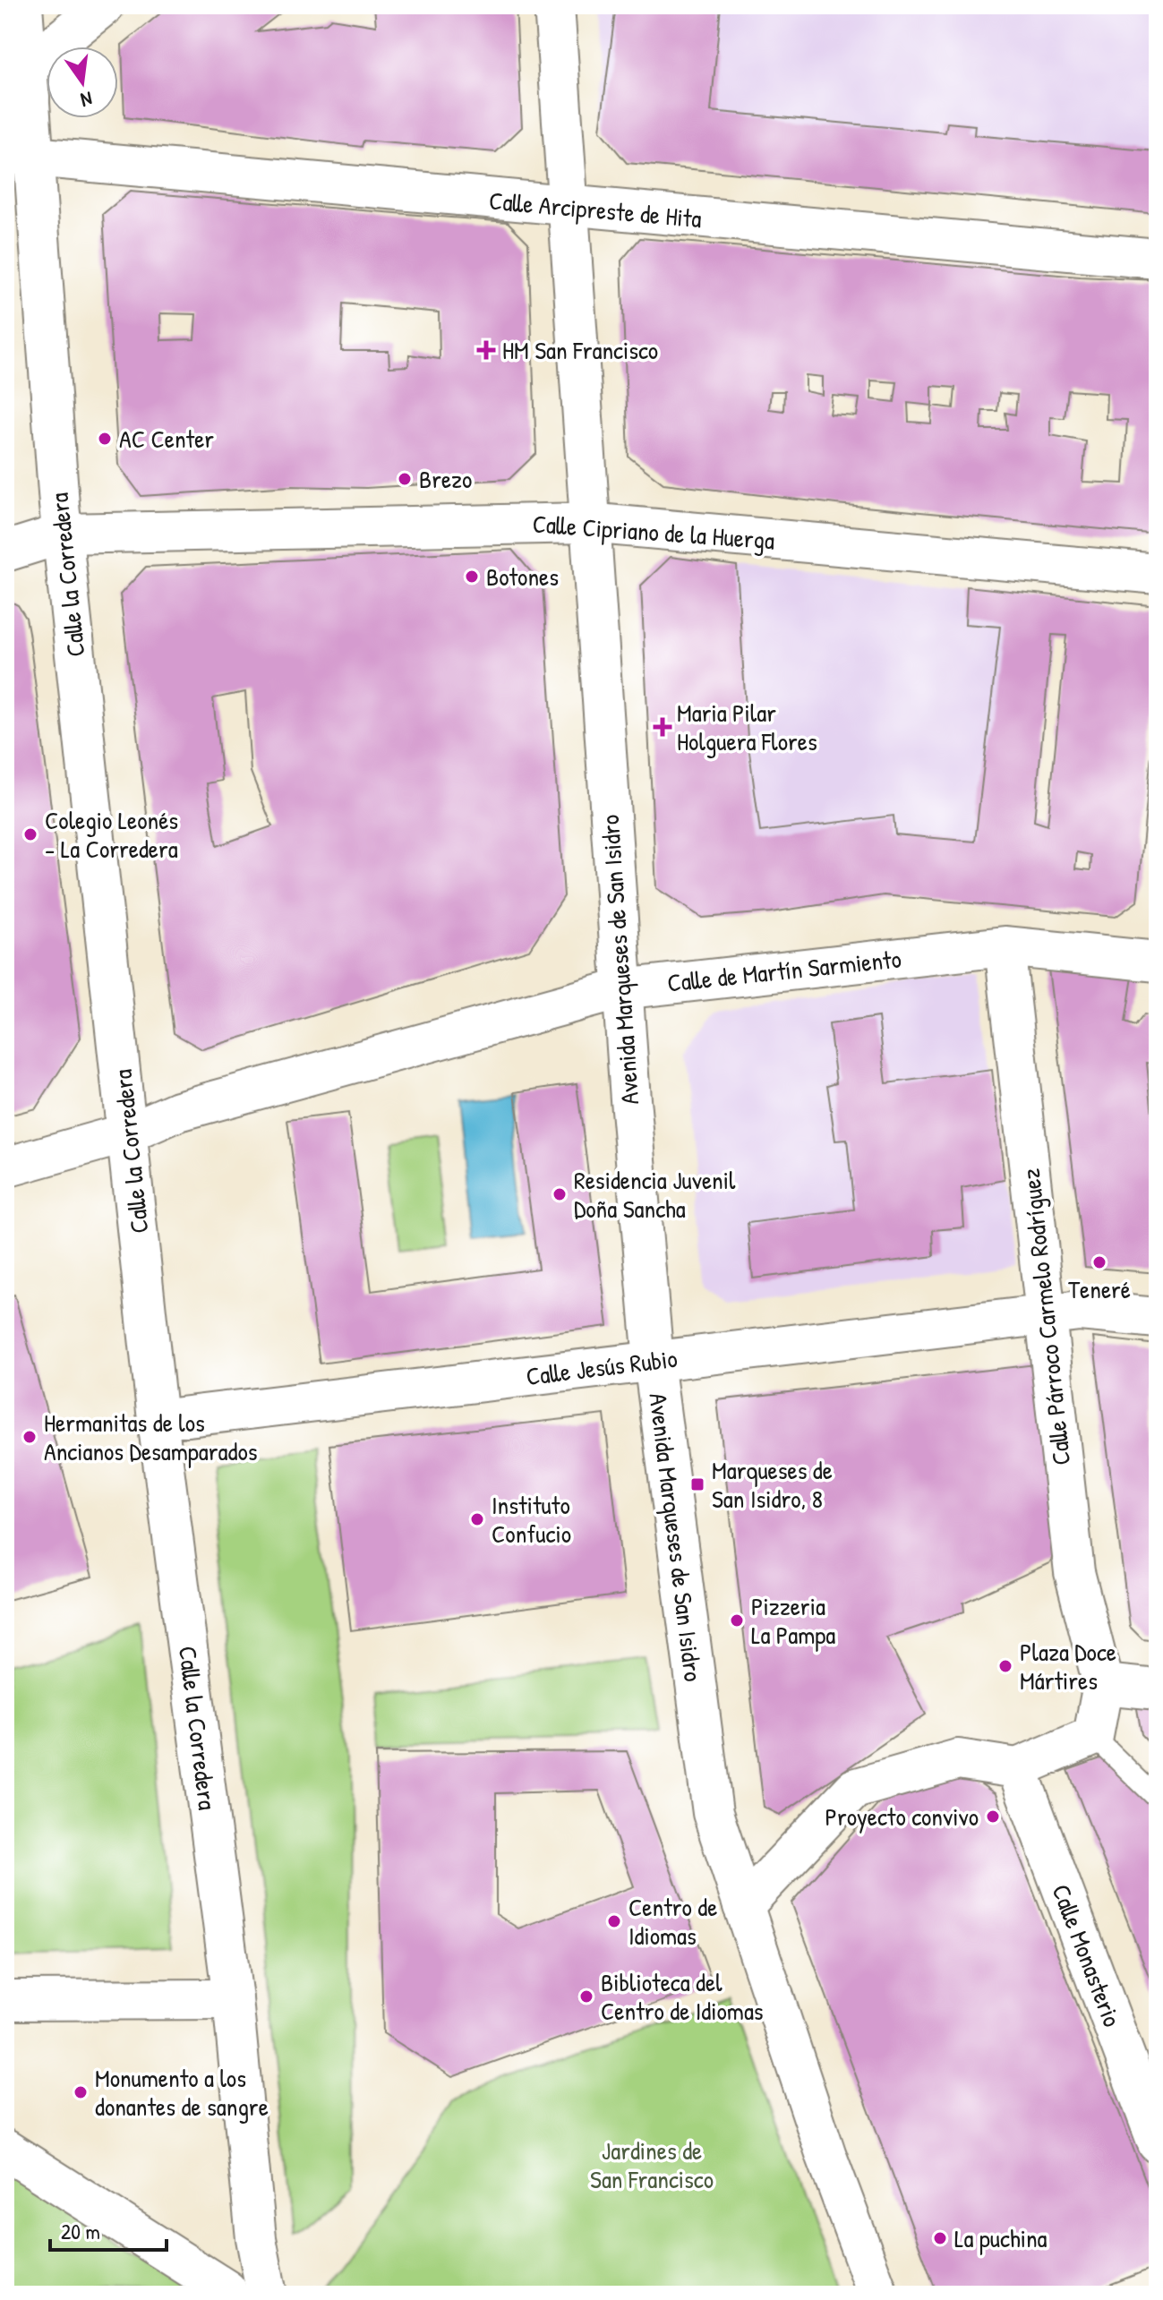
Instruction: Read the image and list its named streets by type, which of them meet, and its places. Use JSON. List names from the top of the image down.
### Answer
{
  "streets": {
    "street": [
      "Calle Arcipreste de Hita",
      "Calle Cipriano de la Huerga",
      "Calle la Corredera",
      "Avenida Marqueses de San Isidro",
      "Calle de Martín Sarmiento",
      "Calle Párroco Carmelo Rodríguez",
      "Calle Jesús Rubio",
      "Calle Monasterio"
    ]
  },
  "crossings": [
    ["Calle Arcipreste de Hita", "Calle la Corredera"],
    ["Calle Arcipreste de Hita", "Avenida Marqueses de San Isidro"],
    ["Calle Cipriano de la Huerga", "Calle la Corredera"],
    ["Calle Cipriano de la Huerga", "Avenida Marqueses de San Isidro"],
    ["Calle la Corredera", "Calle de Martín Sarmiento"],
    ["Calle la Corredera", "Calle Jesús Rubio"],
    ["Avenida Marqueses de San Isidro", "Calle de Martín Sarmiento"],
    ["Avenida Marqueses de San Isidro", "Calle Jesús Rubio"],
    ["Calle de Martín Sarmiento", "Calle Párroco Carmelo Rodríguez"],
    ["Calle Párroco Carmelo Rodríguez", "Calle Jesús Rubio"]
  ],
  "parks": ["Jardines de San Francisco"],
  "places": {
    "health": ["HM San Francisco", "Maria Pilar Holguera Flores"],
    "other": [
      "AC Center",
      "Brezo",
      "Botones",
      "Colegio Leonés - La Corredera",
      "Residencia Juvenil Doña Sancha",
      "Teneré",
      "Hermanitas de los Ancianos Desamparados",
      "Instituto Confucio",
      "Pizzeria La Pampa",
      "Plaza Doce Mártires",
      "Proyecto convivo",
      "Centro de Idiomas",
      "Biblioteca del Centro de Idiomas",
      "Monumento a los donantes de sangre",
      "La puchina"
    ],
    "transit": ["Marqueses de San Isidro, 8"]
  },
  "scale_bar": "20 m",
  "north": "bottom"
}
